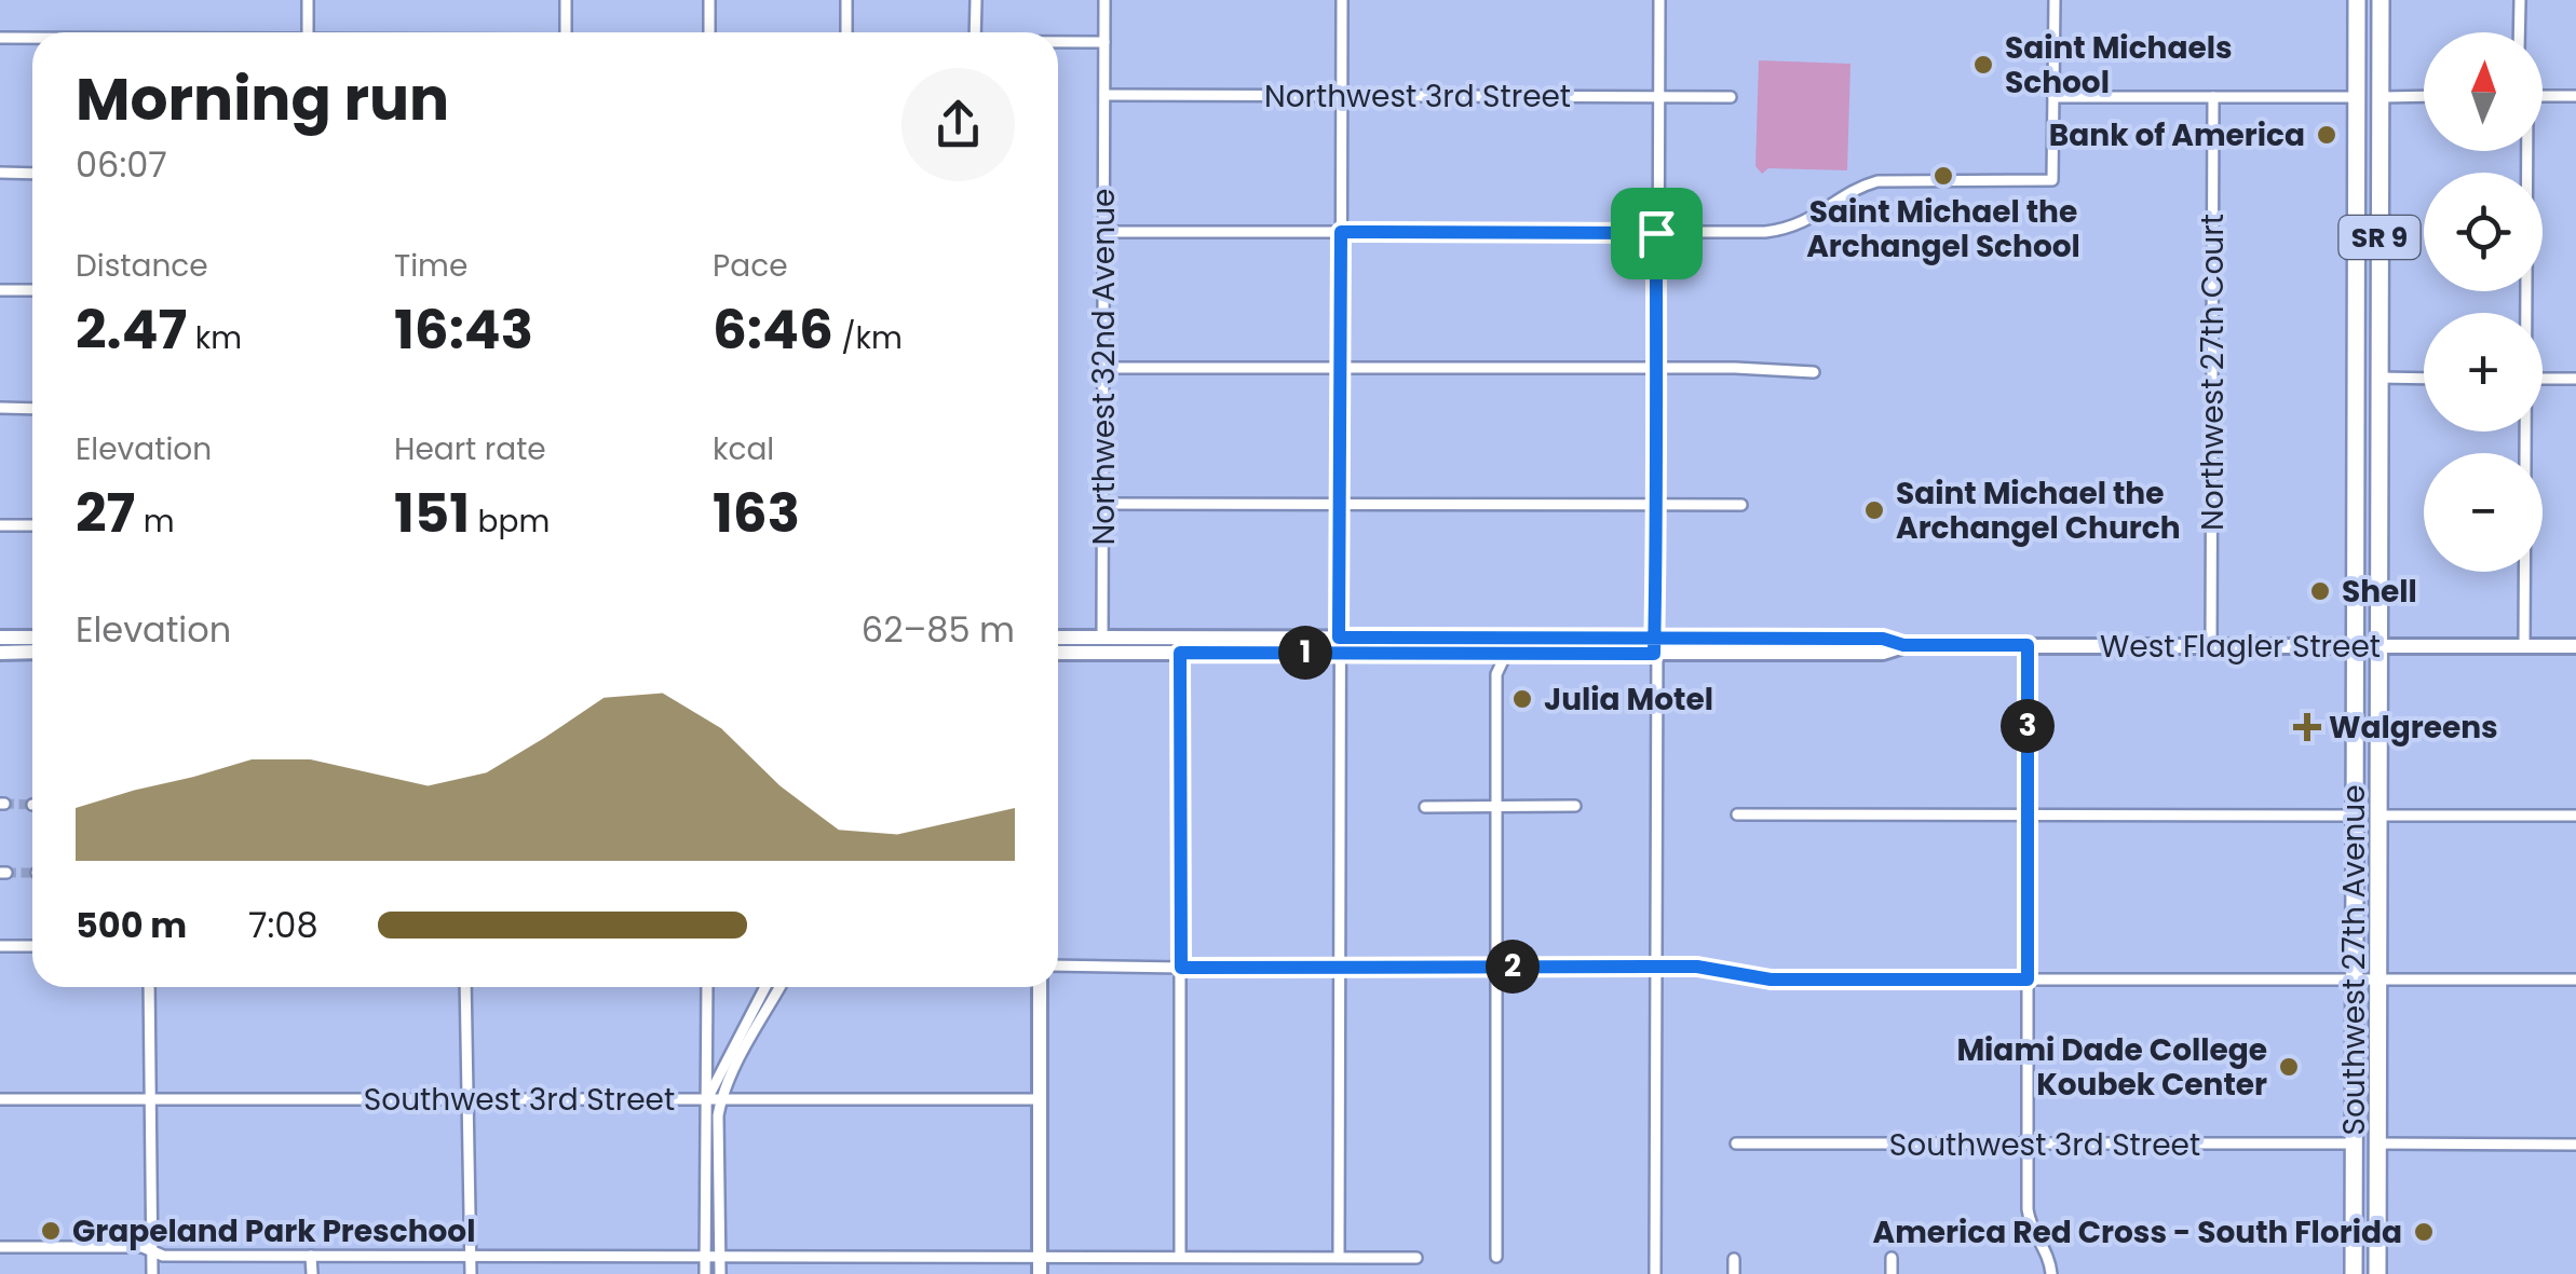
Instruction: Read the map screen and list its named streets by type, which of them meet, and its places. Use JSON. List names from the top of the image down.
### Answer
{
  "streets": {
    "highway": ["SR 9", "Southwest 27th Avenue"],
    "main road": ["West Flagler Street"],
    "street": [
      "Northwest 3rd Street",
      "Northwest 32nd Avenue",
      "Northwest 27th Court",
      "Southwest 3rd Street"
    ]
  },
  "crossings": [
    ["Northwest 3rd Street", "Northwest 32nd Avenue"],
    ["SR 9", "West Flagler Street"],
    ["SR 9", "Southwest 27th Avenue"],
    ["Northwest 32nd Avenue", "West Flagler Street"],
    ["Northwest 27th Court", "West Flagler Street"],
    ["West Flagler Street", "Southwest 27th Avenue"],
    ["Southwest 27th Avenue", "Southwest 3rd Street"]
  ],
  "places": {
    "other": [
      "Saint Michaels School",
      "Bank of America",
      "Saint Michael the Archangel School",
      "Saint Michael the Archangel Church",
      "Shell",
      "Julia Motel",
      "Miami Dade College Koubek Center",
      "Grapeland Park Preschool",
      "America Red Cross - South Florida"
    ],
    "health": ["Walgreens"]
  },
  "north": "top",
  "page": {
    "map_buttons": ["+", "−"],
    "heading": ["Morning run", "06:07"],
    "stats": [
      ["Distance", "2.47 km"],
      ["Time", "16:43"],
      ["Pace", "6:46 /km"],
      ["Elevation", "27 m"],
      ["Heart rate", "151 bpm"],
      ["kcal", "163"]
    ],
    "chart": ["Elevation", "62–85 m"],
    "pins": ["1", "3", "2"],
    "list": [
      {
        "name": "500 m",
        "note": "7:08"
      }
    ]
  }
}
